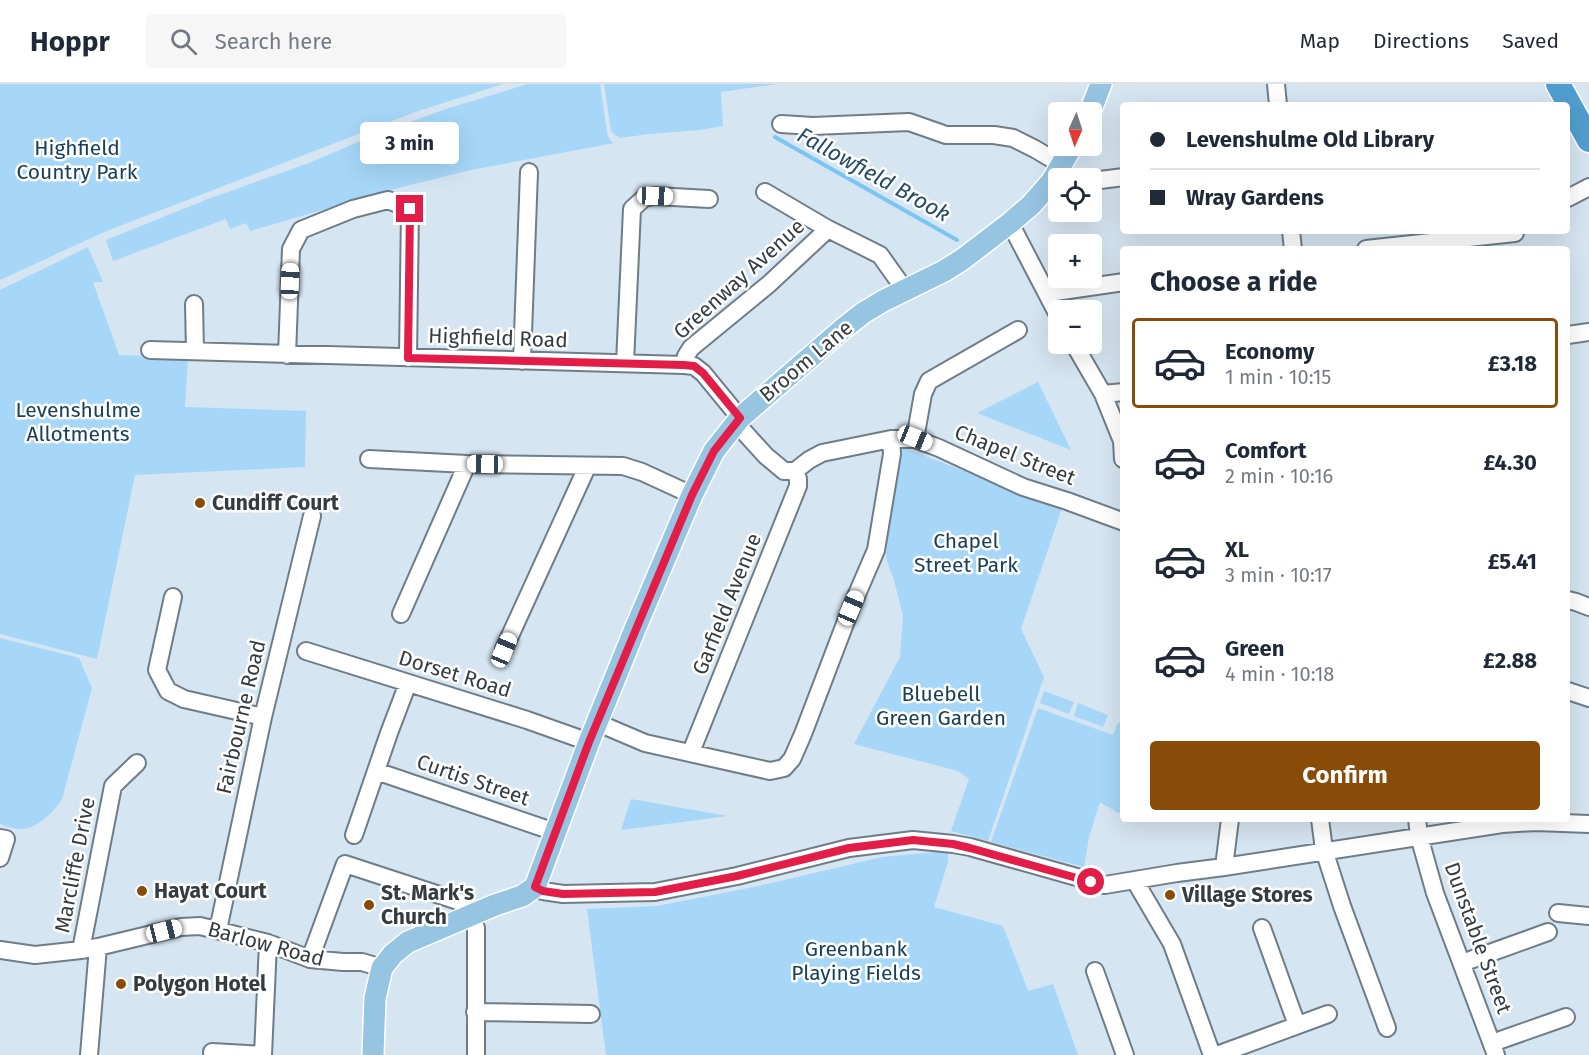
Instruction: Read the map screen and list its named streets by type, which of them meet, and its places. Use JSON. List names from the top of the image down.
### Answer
{
  "streets": {
    "main road": ["Broom Lane"],
    "street": [
      "Greenway Avenue",
      "Highfield Road",
      "Chapel Street",
      "Garfield Avenue",
      "Dorset Road",
      "Fairbourne Road",
      "Curtis Street",
      "Marcliffe Drive",
      "Dunstable Street",
      "Barlow Road"
    ]
  },
  "crossings": [
    ["Greenway Avenue", "Highfield Road"],
    ["Highfield Road", "Broom Lane"],
    ["Broom Lane", "Dorset Road"],
    ["Broom Lane", "Curtis Street"],
    ["Chapel Street", "Garfield Avenue"],
    ["Chapel Street", "Dorset Road"],
    ["Garfield Avenue", "Dorset Road"],
    ["Fairbourne Road", "Barlow Road"],
    ["Marcliffe Drive", "Barlow Road"]
  ],
  "water": ["Fallowfield Brook"],
  "parks": [
    "Highfield Country Park",
    "Levenshulme Allotments",
    "Chapel Street Park",
    "Bluebell Green Garden",
    "Greenbank Playing Fields"
  ],
  "places": [
    "Cundiff Court",
    "Hayat Court",
    "Village Stores",
    "St. Mark's Church",
    "Polygon Hotel"
  ],
  "north": "bottom",
  "page": {
    "header": "Hoppr",
    "search": "Search here",
    "nav": ["Map", "Directions", "Saved"],
    "map_buttons": ["+", "−"],
    "banner": ["Levenshulme Old Library", "Wray Gardens"],
    "bubble": "3 min",
    "heading": "Choose a ride",
    "list": [
      {
        "name": "Economy",
        "note": "1 min · 10:15",
        "value": "£3.18"
      },
      {
        "name": "Comfort",
        "note": "2 min · 10:16",
        "value": "£4.30"
      },
      {
        "name": "XL",
        "note": "3 min · 10:17",
        "value": "£5.41"
      },
      {
        "name": "Green",
        "note": "4 min · 10:18",
        "value": "£2.88"
      }
    ],
    "buttons": "Confirm"
  }
}
